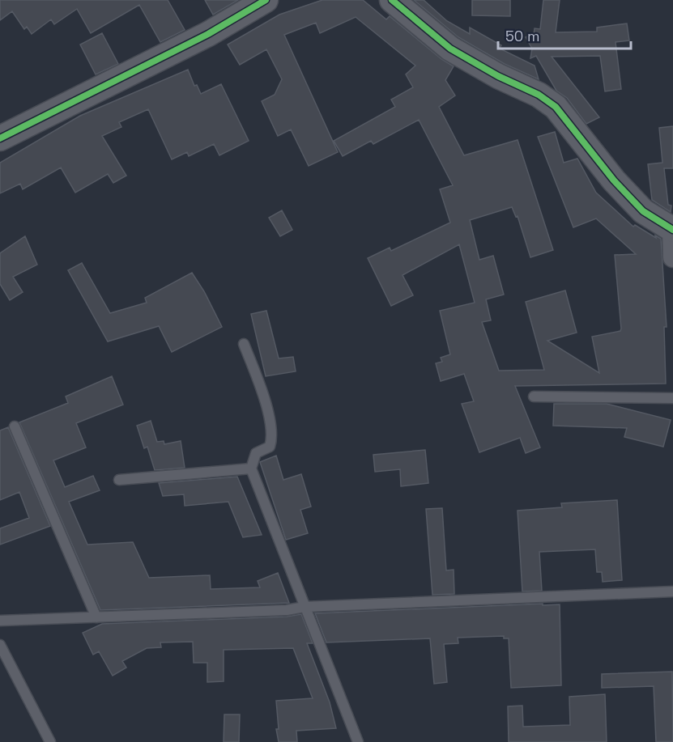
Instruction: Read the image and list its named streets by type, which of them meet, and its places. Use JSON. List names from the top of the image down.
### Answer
{
  "scale_bar": "50 m"
}
